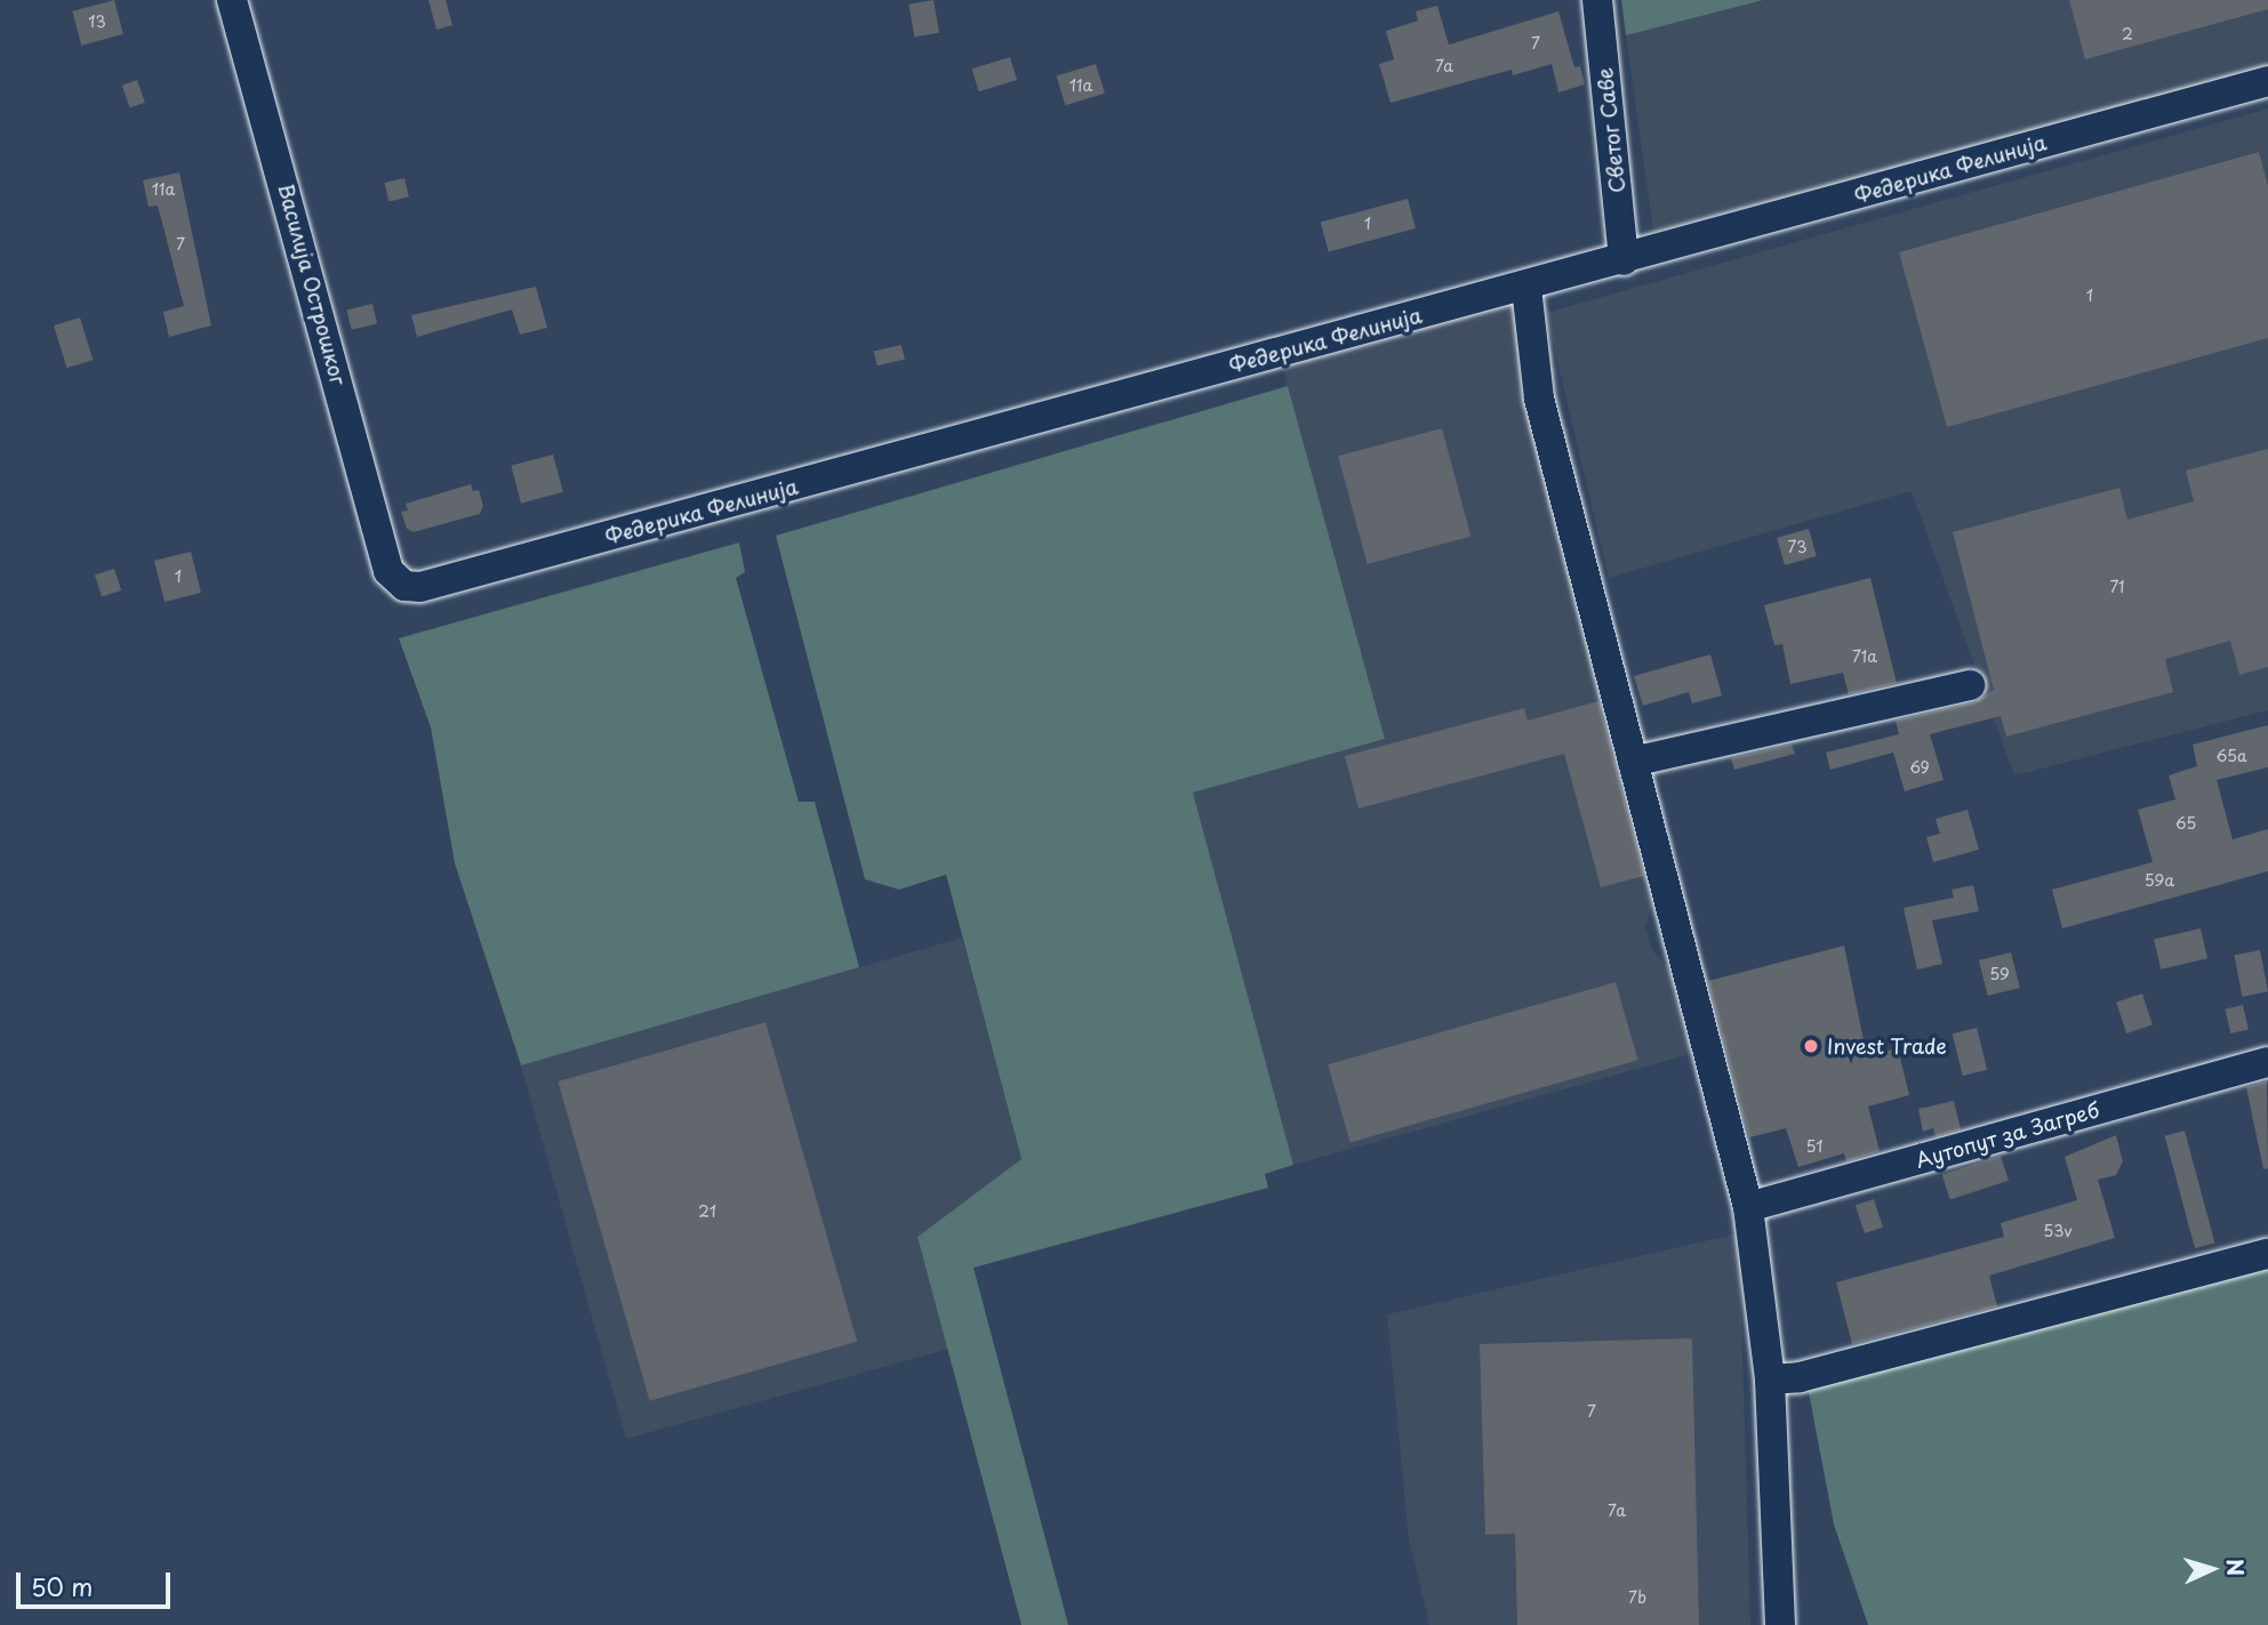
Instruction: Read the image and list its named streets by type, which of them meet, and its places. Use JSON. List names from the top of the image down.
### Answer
{
  "streets": {
    "street": [
      "Светог Саве",
      "Федерика Фелинија",
      "Василија Острошког",
      "Аутопут за Загреб"
    ]
  },
  "crossings": [
    ["Светог Саве", "Федерика Фелинија"],
    ["Федерика Фелинија", "Василија Острошког"]
  ],
  "places": ["Invest Trade"],
  "house_numbers": [
    "13",
    "2",
    "7",
    "7a",
    "11a",
    "11a",
    "1",
    "7",
    "1",
    "73",
    "1",
    "71",
    "71a",
    "65a",
    "69",
    "65",
    "59a",
    "59",
    "51",
    "21",
    "53v",
    "7",
    "7a",
    "7b"
  ],
  "scale_bar": "50 m",
  "north": "right"
}
